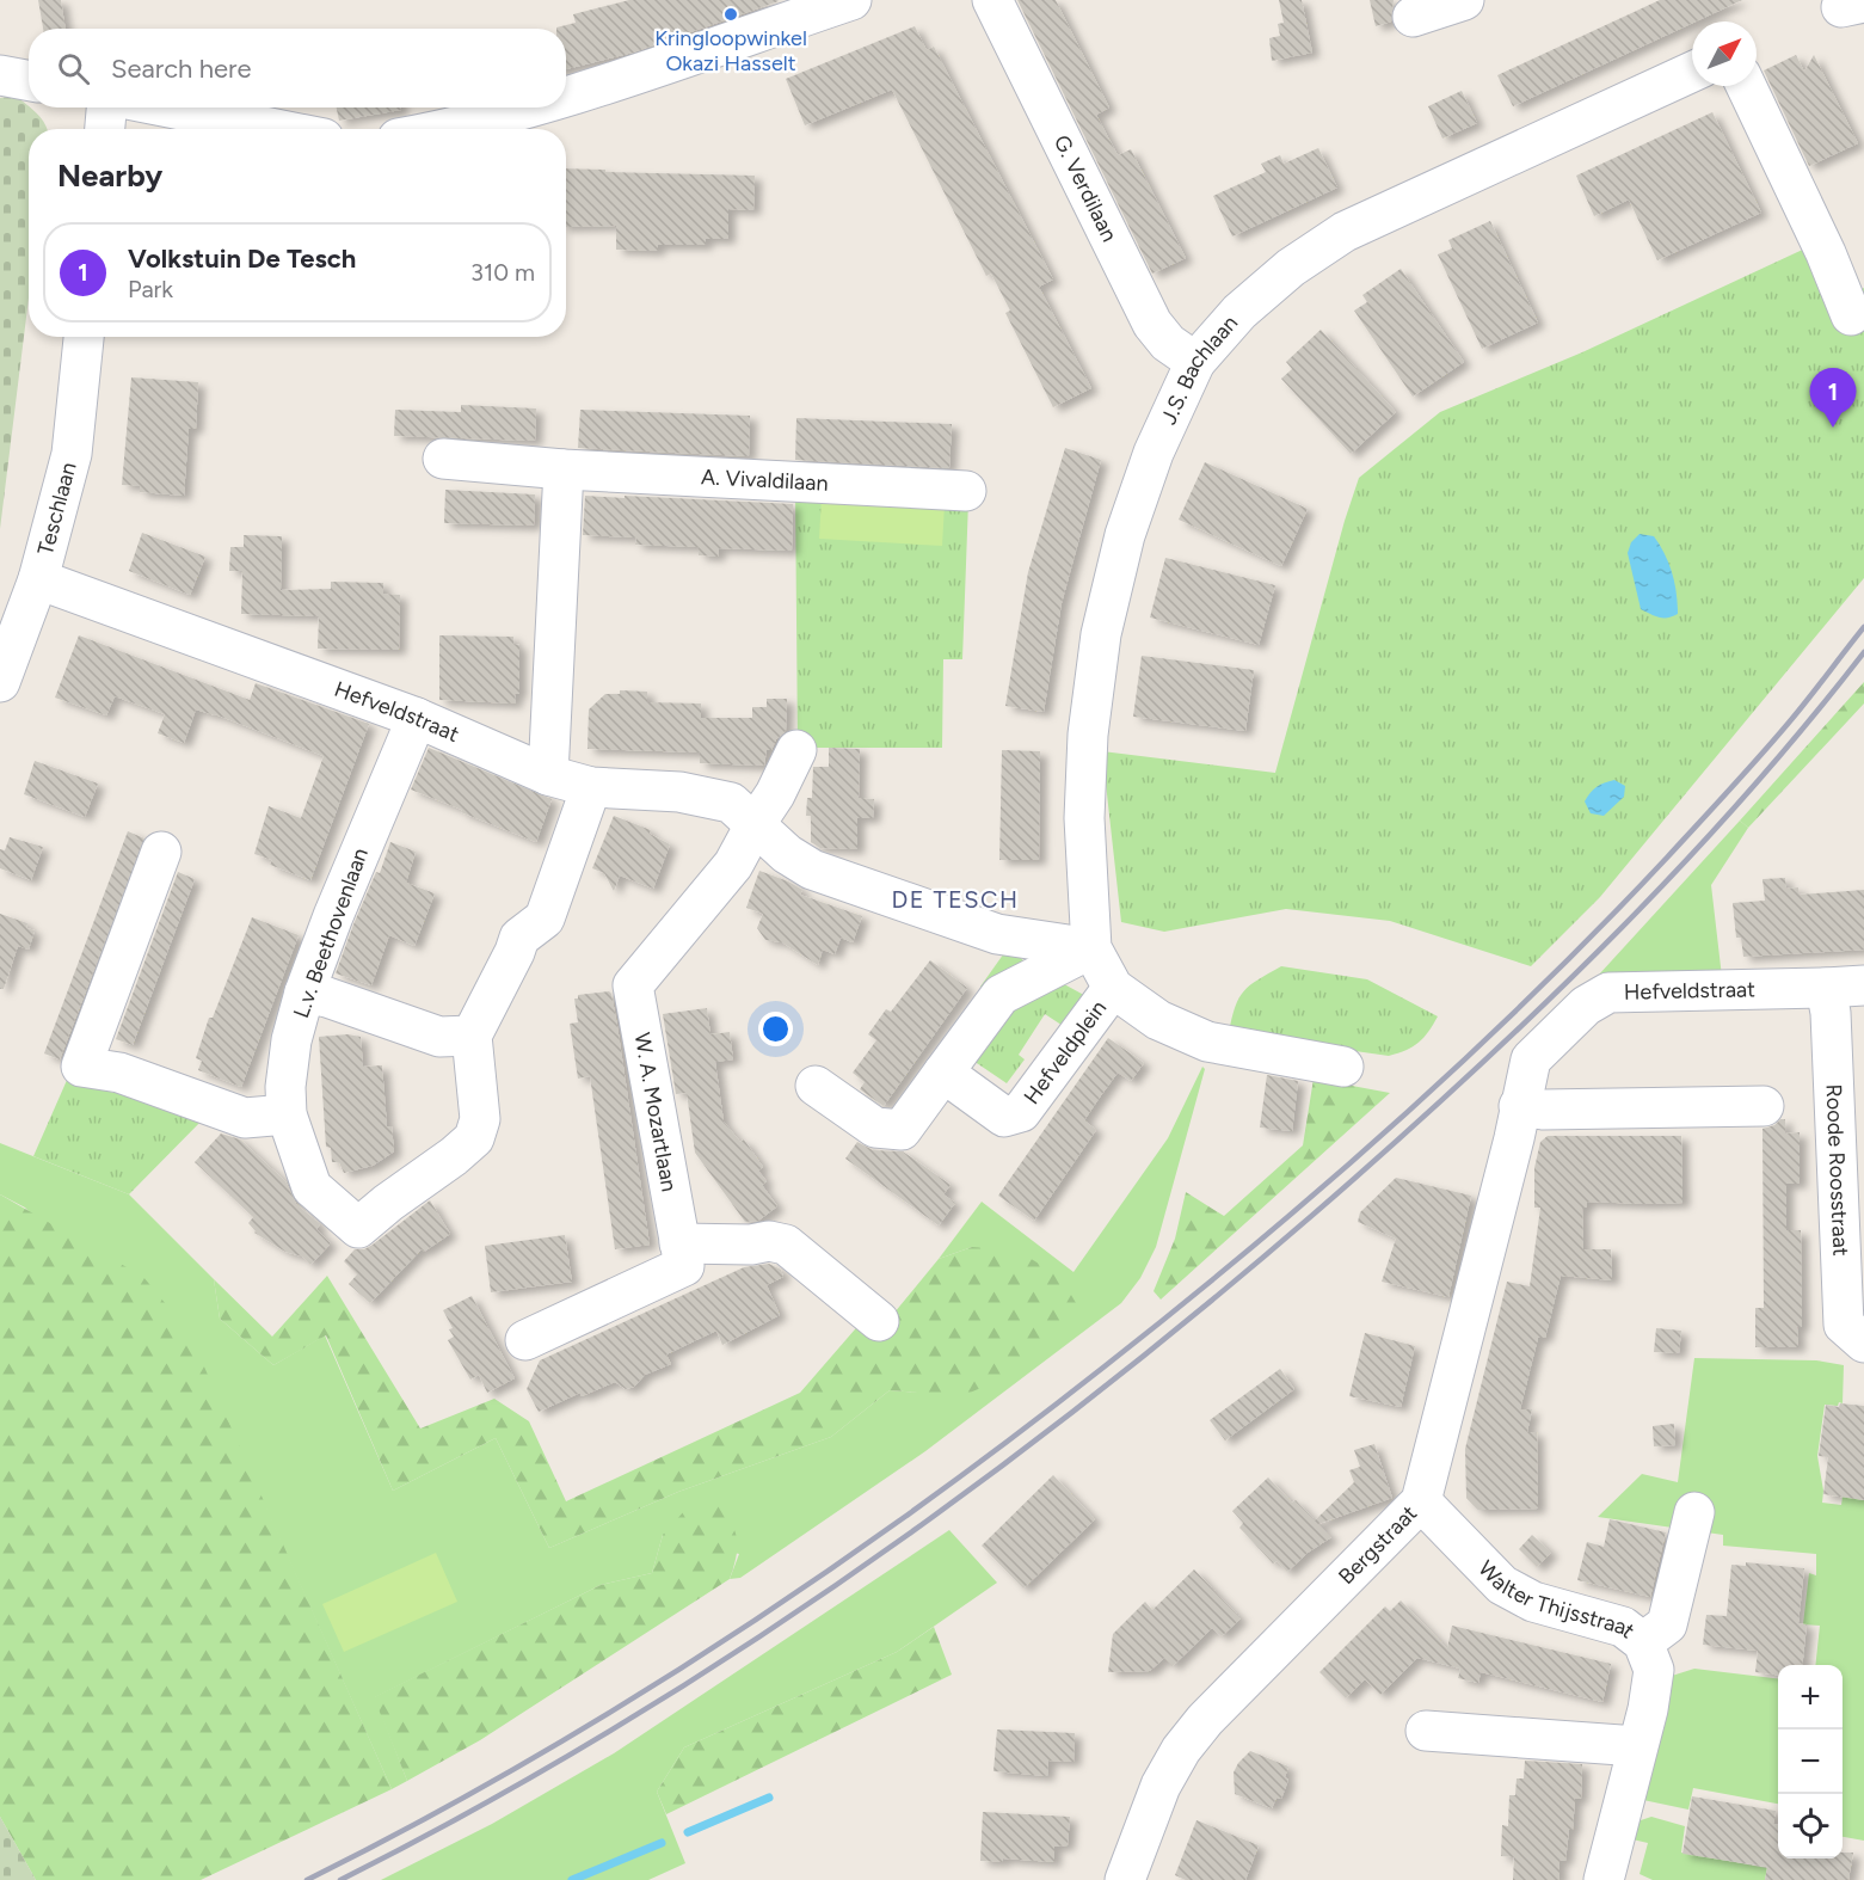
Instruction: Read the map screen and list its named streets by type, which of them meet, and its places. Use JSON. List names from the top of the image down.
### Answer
{
  "streets": {
    "street": [
      "G. Verdilaan",
      "J.S. Bachlaan",
      "A. Vivaldilaan",
      "Teschlaan",
      "Hefveldstraat",
      "L.v. Beethovenlaan",
      "Hefveldplein",
      "W. A. Mozartlaan",
      "Roode Roosstraat",
      "Bergstraat",
      "Walter Thijsstraat"
    ]
  },
  "crossings": [
    ["G. Verdilaan", "J.S. Bachlaan"],
    ["J.S. Bachlaan", "Hefveldstraat"],
    ["Teschlaan", "Hefveldstraat"],
    ["Hefveldstraat", "L.v. Beethovenlaan"],
    ["Hefveldstraat", "W. A. Mozartlaan"],
    ["Hefveldstraat", "Roode Roosstraat"],
    ["Hefveldstraat", "Bergstraat"],
    ["Bergstraat", "Walter Thijsstraat"]
  ],
  "districts": ["DE TESCH"],
  "places": ["Kringloopwinkel Okazi Hasselt"],
  "north": "top right",
  "page": {
    "search": "Search here",
    "heading": "Nearby",
    "list": [
      {
        "mark": "1",
        "name": "Volkstuin De Tesch",
        "note": "Park",
        "value": "310 m"
      }
    ],
    "pins": "1",
    "map_buttons": ["+", "−"]
  }
}
